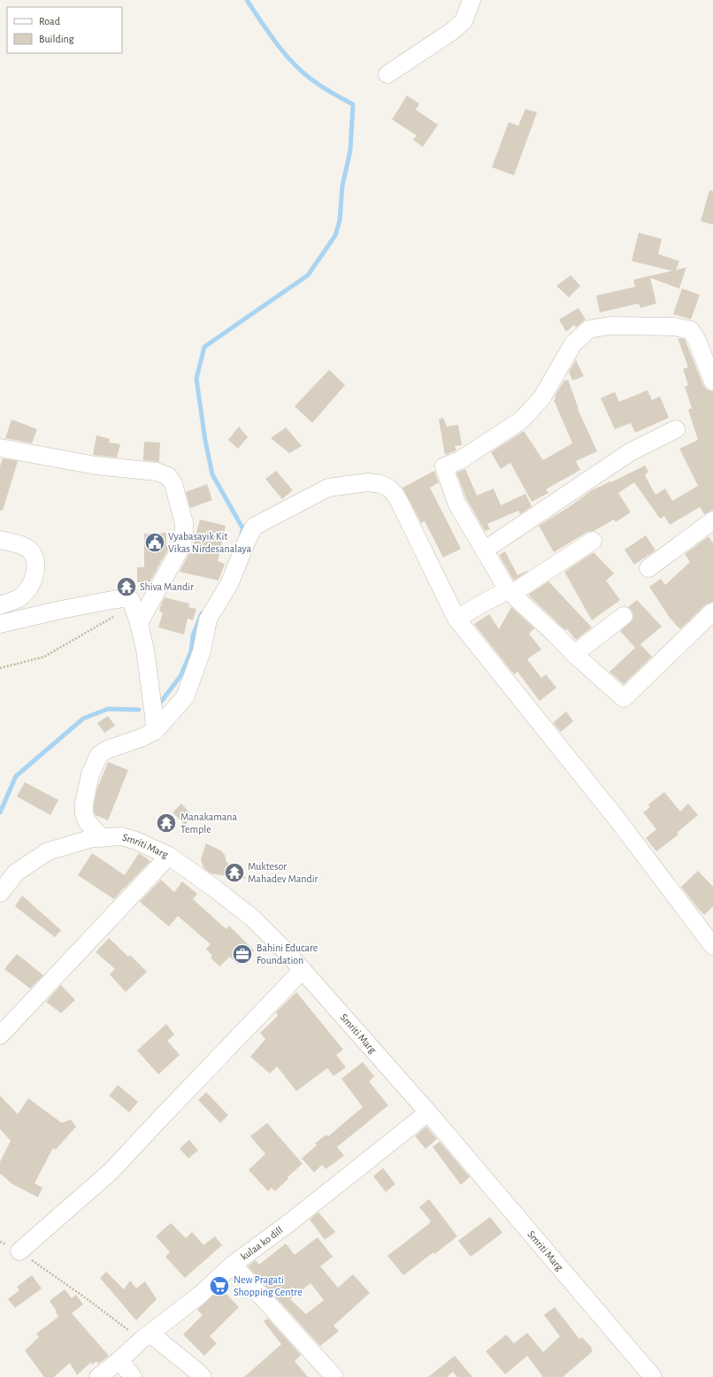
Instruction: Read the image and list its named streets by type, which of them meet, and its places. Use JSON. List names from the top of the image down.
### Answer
{
  "streets": {
    "street": ["Smriti Marg", "kulaa ko dill"]
  },
  "crossings": [
    ["Smriti Marg", "kulaa ko dill"]
  ],
  "places": {
    "public building": ["Vyabasayik Kit Vikas Nirdesanalaya"],
    "temple": ["Shiva Mandir", "Manakamana Temple", "Muktesor Mahadev Mandir"],
    "office": ["Bahini Educare Foundation"],
    "supermarket": ["New Pragati Shopping Centre"]
  },
  "legend": ["Road", "Building"]
}
